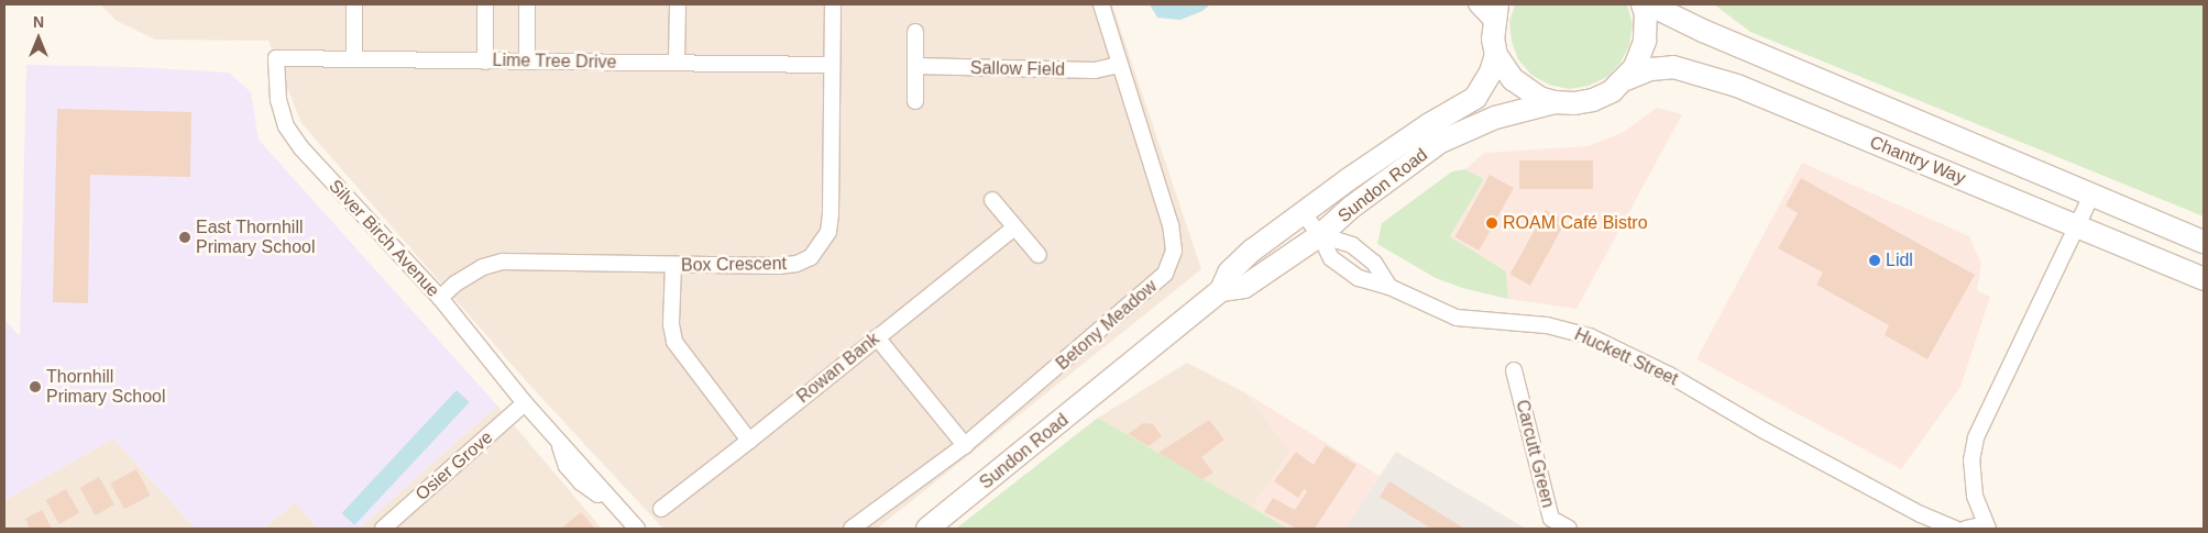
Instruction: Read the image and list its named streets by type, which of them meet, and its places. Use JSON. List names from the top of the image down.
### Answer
{
  "streets": {
    "main road": ["Chantry Way", "Sundon Road"],
    "street": [
      "Lime Tree Drive",
      "Sallow Field",
      "Silver Birch Avenue",
      "Box Crescent",
      "Betony Meadow",
      "Huckett Street",
      "Rowan Bank",
      "Carcutt Green",
      "Osier Grove"
    ]
  },
  "crossings": [
    ["Lime Tree Drive", "Silver Birch Avenue"],
    ["Lime Tree Drive", "Box Crescent"],
    ["Sallow Field", "Betony Meadow"],
    ["Sundon Road", "Huckett Street"],
    ["Silver Birch Avenue", "Box Crescent"],
    ["Silver Birch Avenue", "Osier Grove"]
  ],
  "places": [
    "ROAM Café Bistro",
    "East Thornhill Primary School",
    "Lidl",
    "Thornhill Primary School"
  ],
  "north": "top"
}
